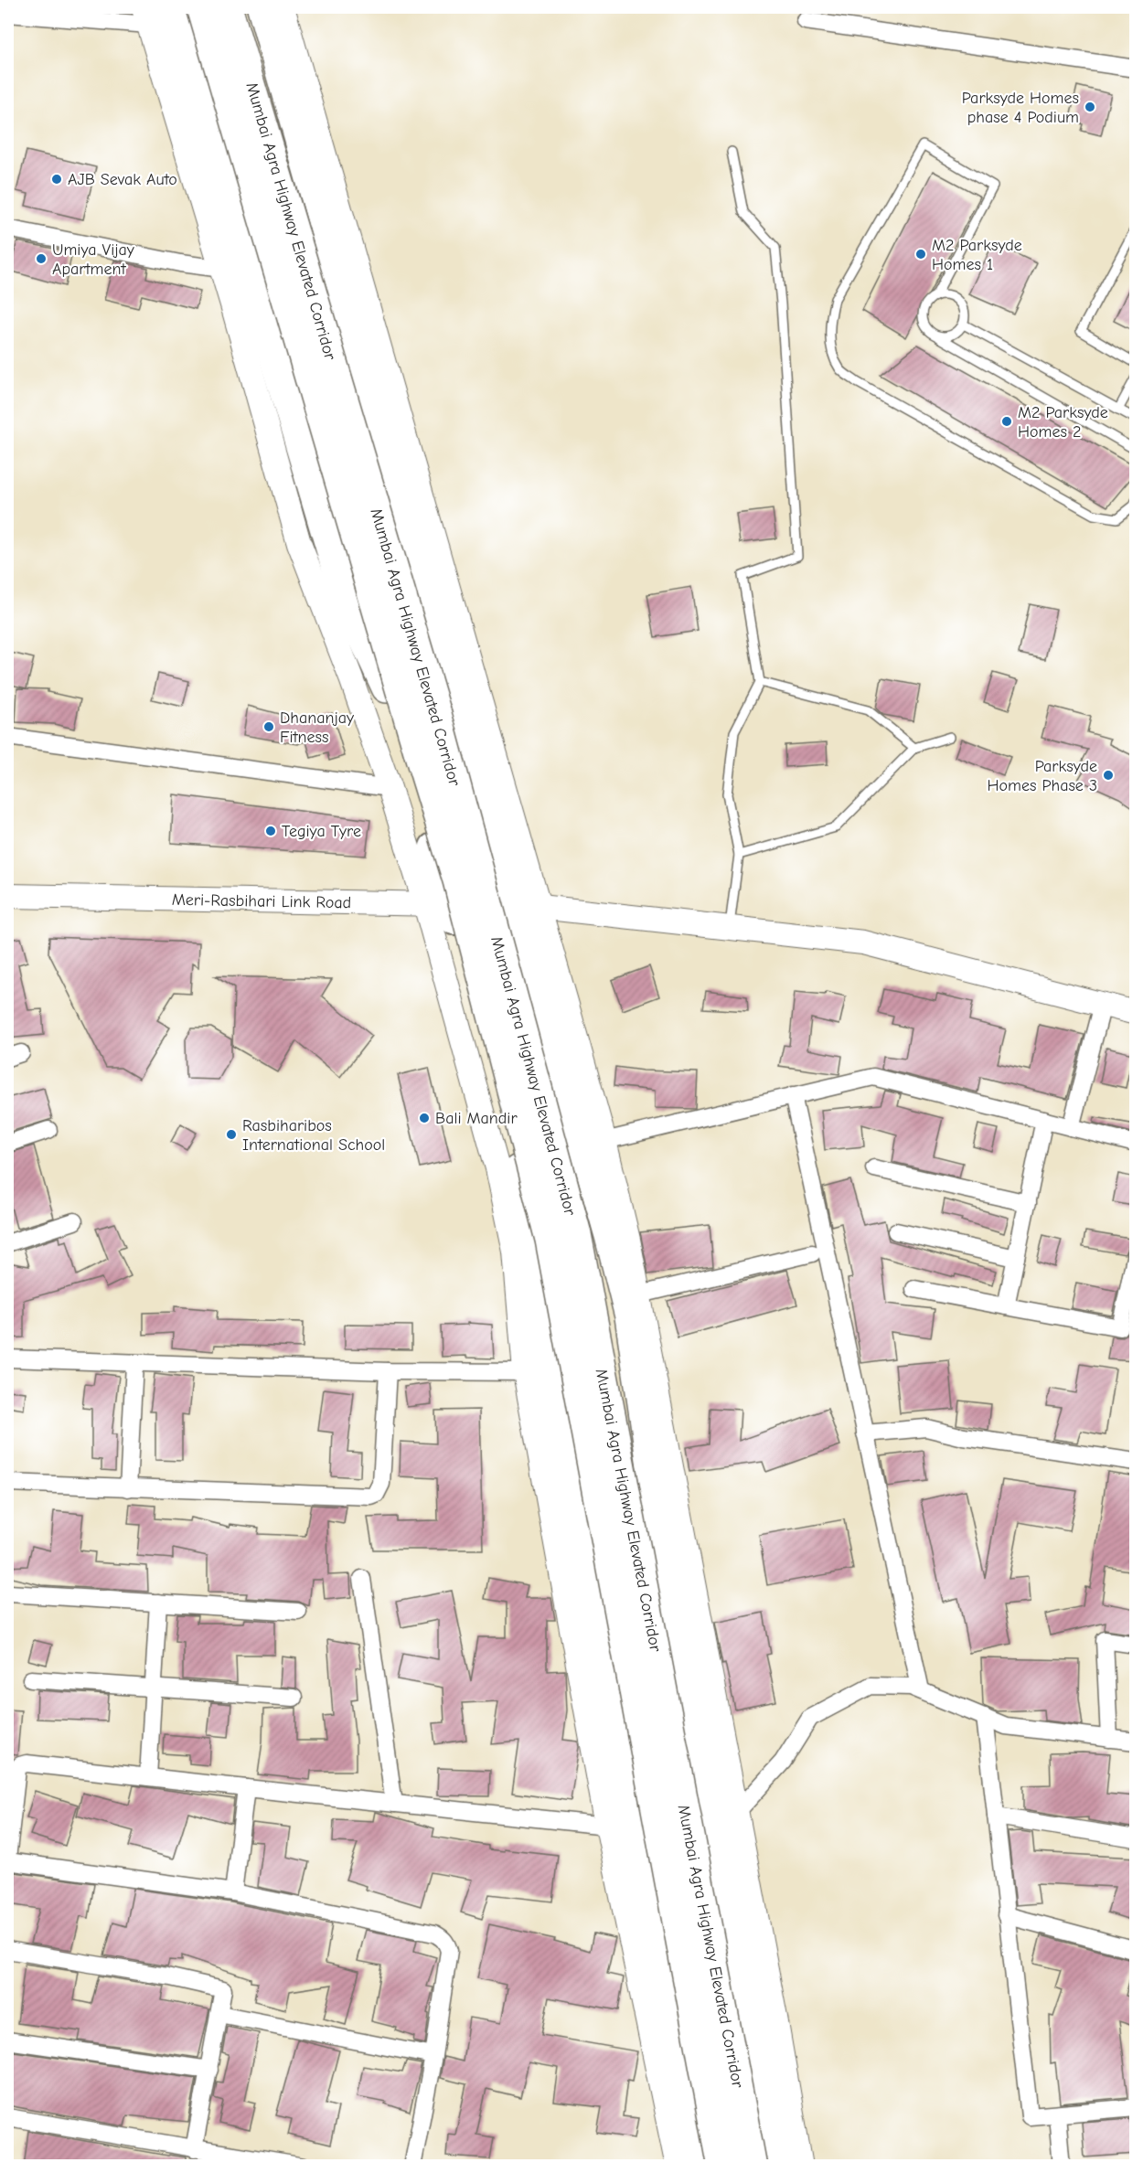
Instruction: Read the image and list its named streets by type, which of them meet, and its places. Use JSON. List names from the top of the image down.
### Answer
{
  "streets": {
    "highway": ["Mumbai Agra Highway Elevated Corridor"],
    "street": ["Meri-Rasbihari Link Road"]
  },
  "places": [
    "Parksyde Homes phase 4 Podium",
    "AJB Sevak Auto",
    "M2 Parksyde Homes 1",
    "Umiya Vijay Apartment",
    "M2 Parksyde Homes 2",
    "Dhananjay Fitness",
    "Parksyde Homes Phase 3",
    "Tegiya Tyre",
    "Bali Mandir",
    "Rasbiharibos International School"
  ]
}
